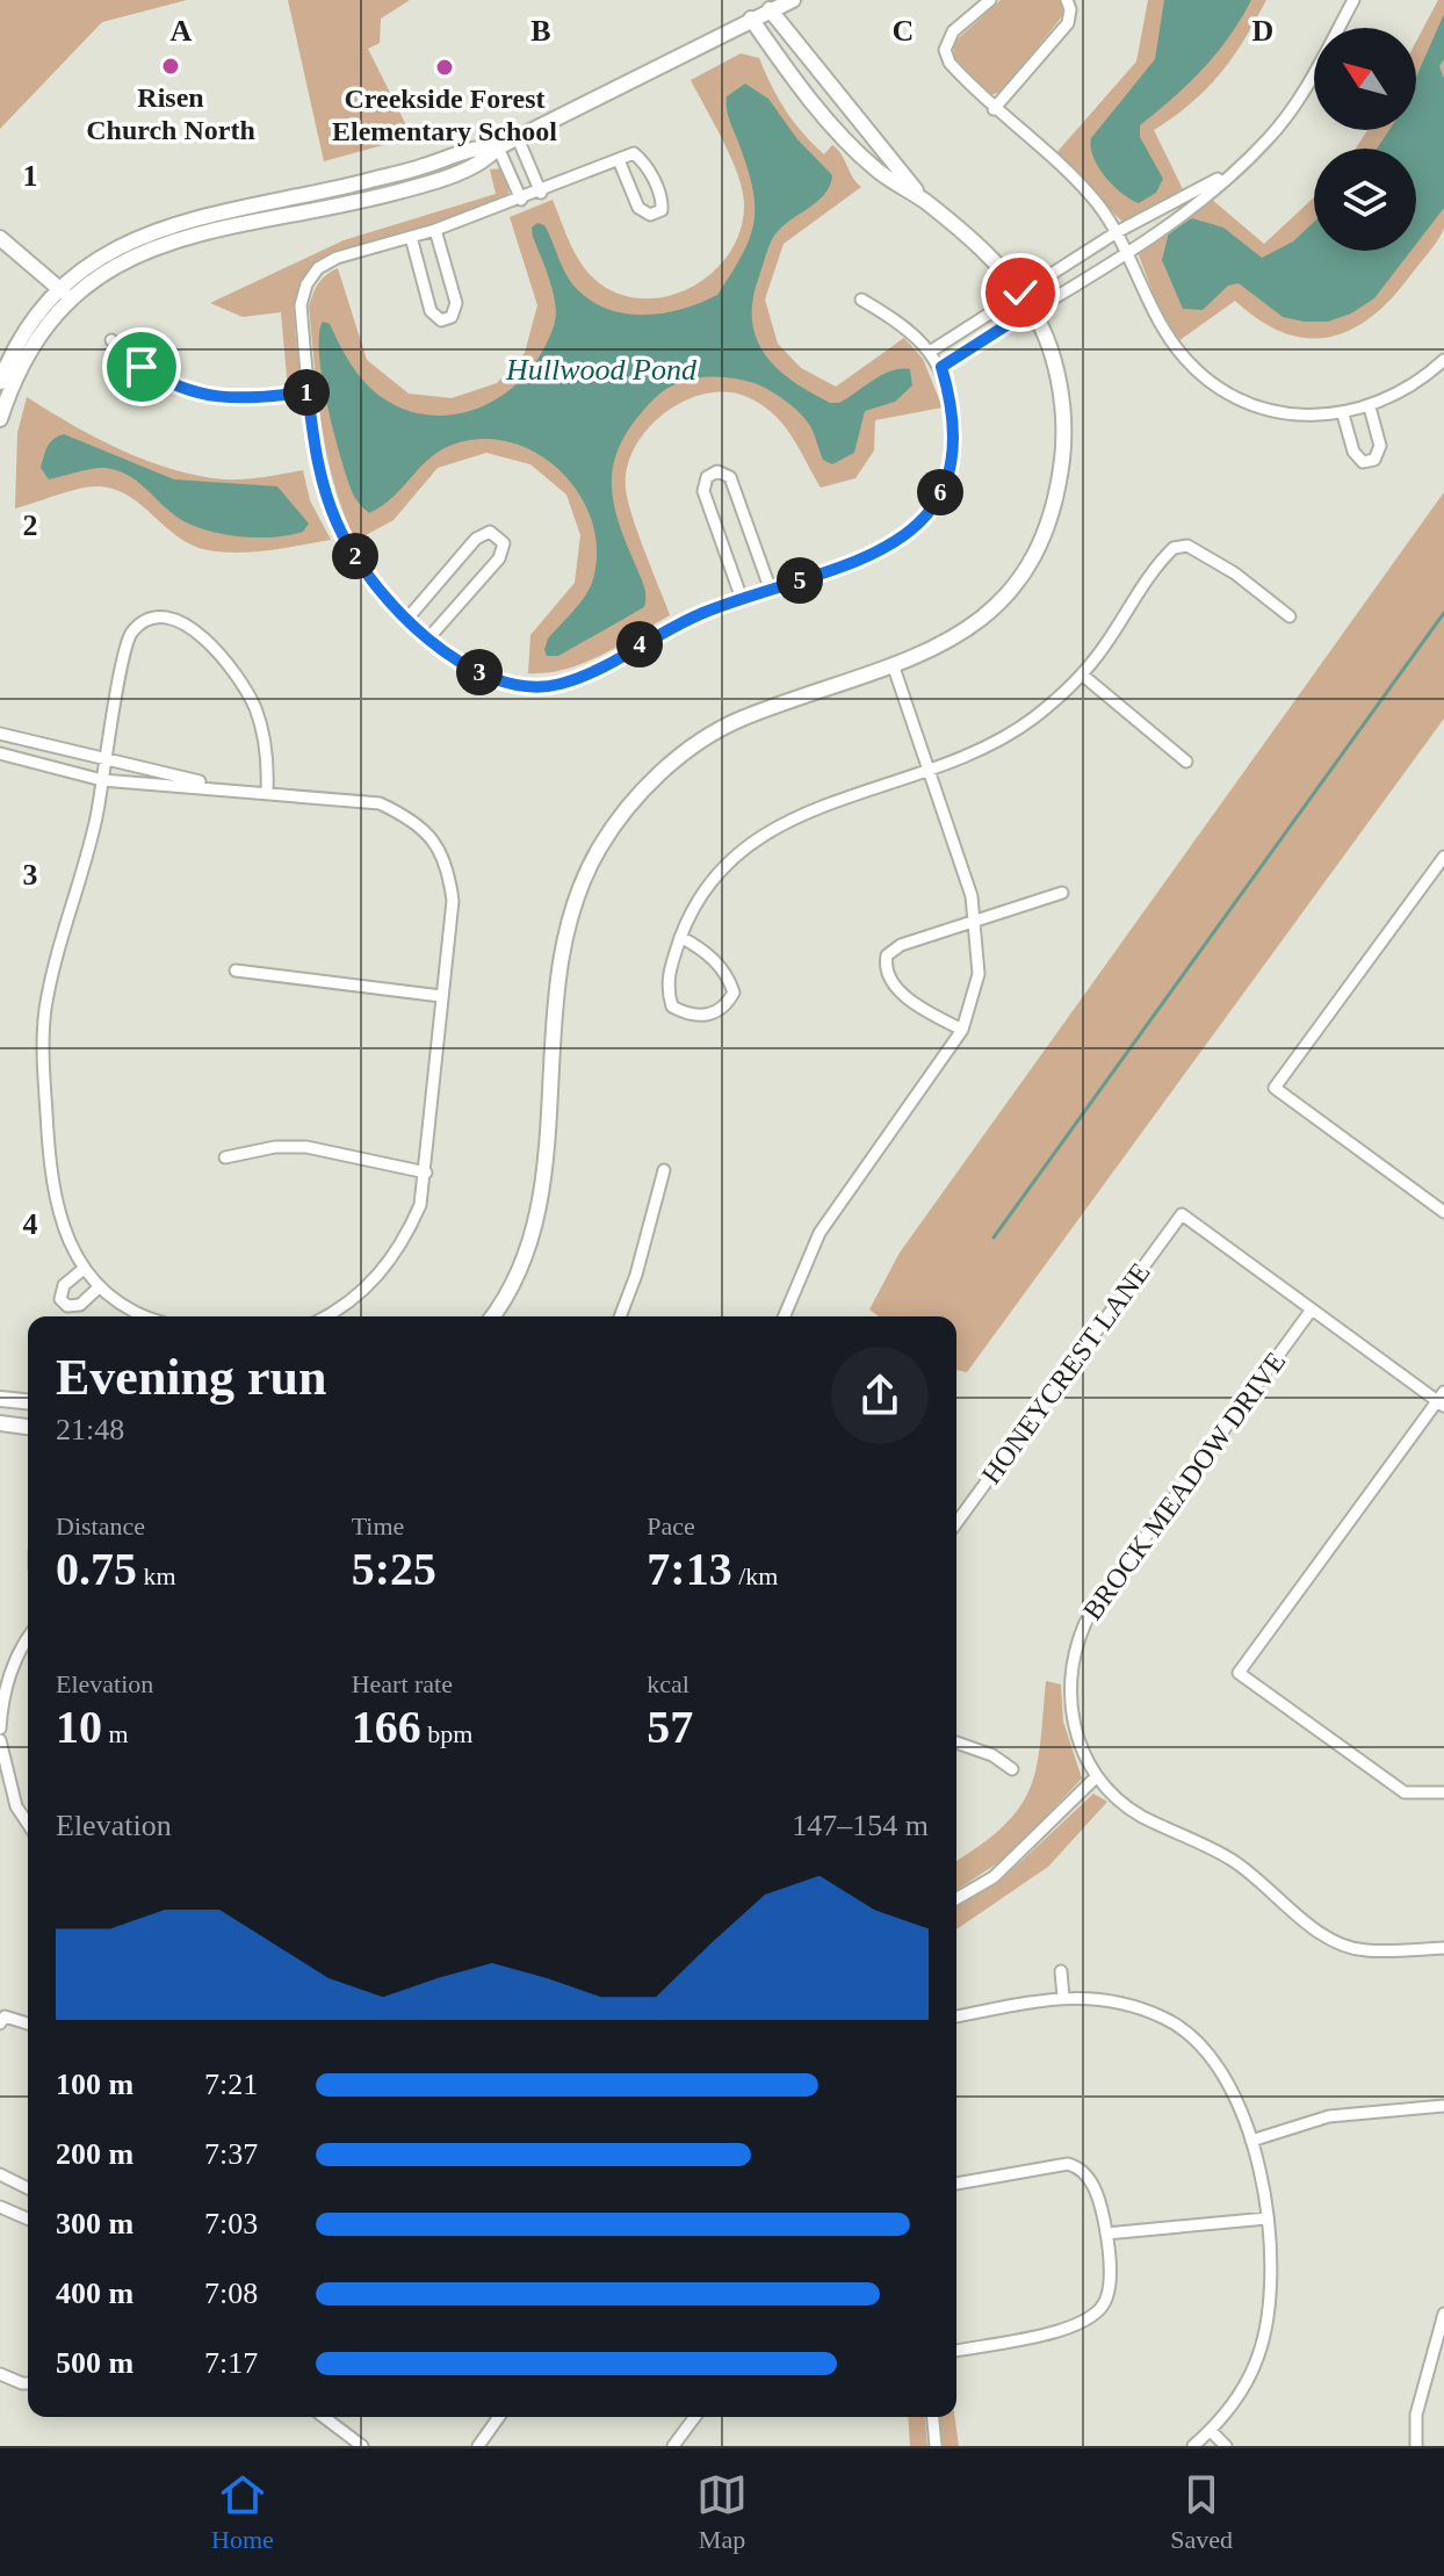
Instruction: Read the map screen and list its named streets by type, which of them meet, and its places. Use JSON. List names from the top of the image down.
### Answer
{
  "streets": {
    "street": ["HONEYCREST LANE", "BROCK MEADOW DRIVE"]
  },
  "crossings": [
    ["HONEYCREST LANE", "BROCK MEADOW DRIVE"]
  ],
  "water": ["Hullwood Pond"],
  "places": ["Risen Church North", "Creekside Forest Elementary School"],
  "north": "top left",
  "page": {
    "pins": [
      "1",
      "6",
      "2",
      "5",
      "4",
      "3"
    ],
    "heading": ["Evening run", "21:48"],
    "stats": [
      ["Distance", "0.75 km"],
      ["Time", "5:25"],
      ["Pace", "7:13 /km"],
      ["Elevation", "10 m"],
      ["Heart rate", "166 bpm"],
      ["kcal", "57"]
    ],
    "chart": ["Elevation", "147–154 m"],
    "list": [
      {
        "name": "100 m",
        "note": "7:21"
      },
      {
        "name": "200 m",
        "note": "7:37"
      },
      {
        "name": "300 m",
        "note": "7:03"
      },
      {
        "name": "400 m",
        "note": "7:08"
      },
      {
        "name": "500 m",
        "note": "7:17"
      }
    ],
    "tabs": ["Home", "Map", "Saved"]
  },
  "grid": {
    "columns": [
      "A",
      "B",
      "C",
      "D"
    ],
    "rows": [
      "1",
      "2",
      "3",
      "4"
    ]
  }
}
